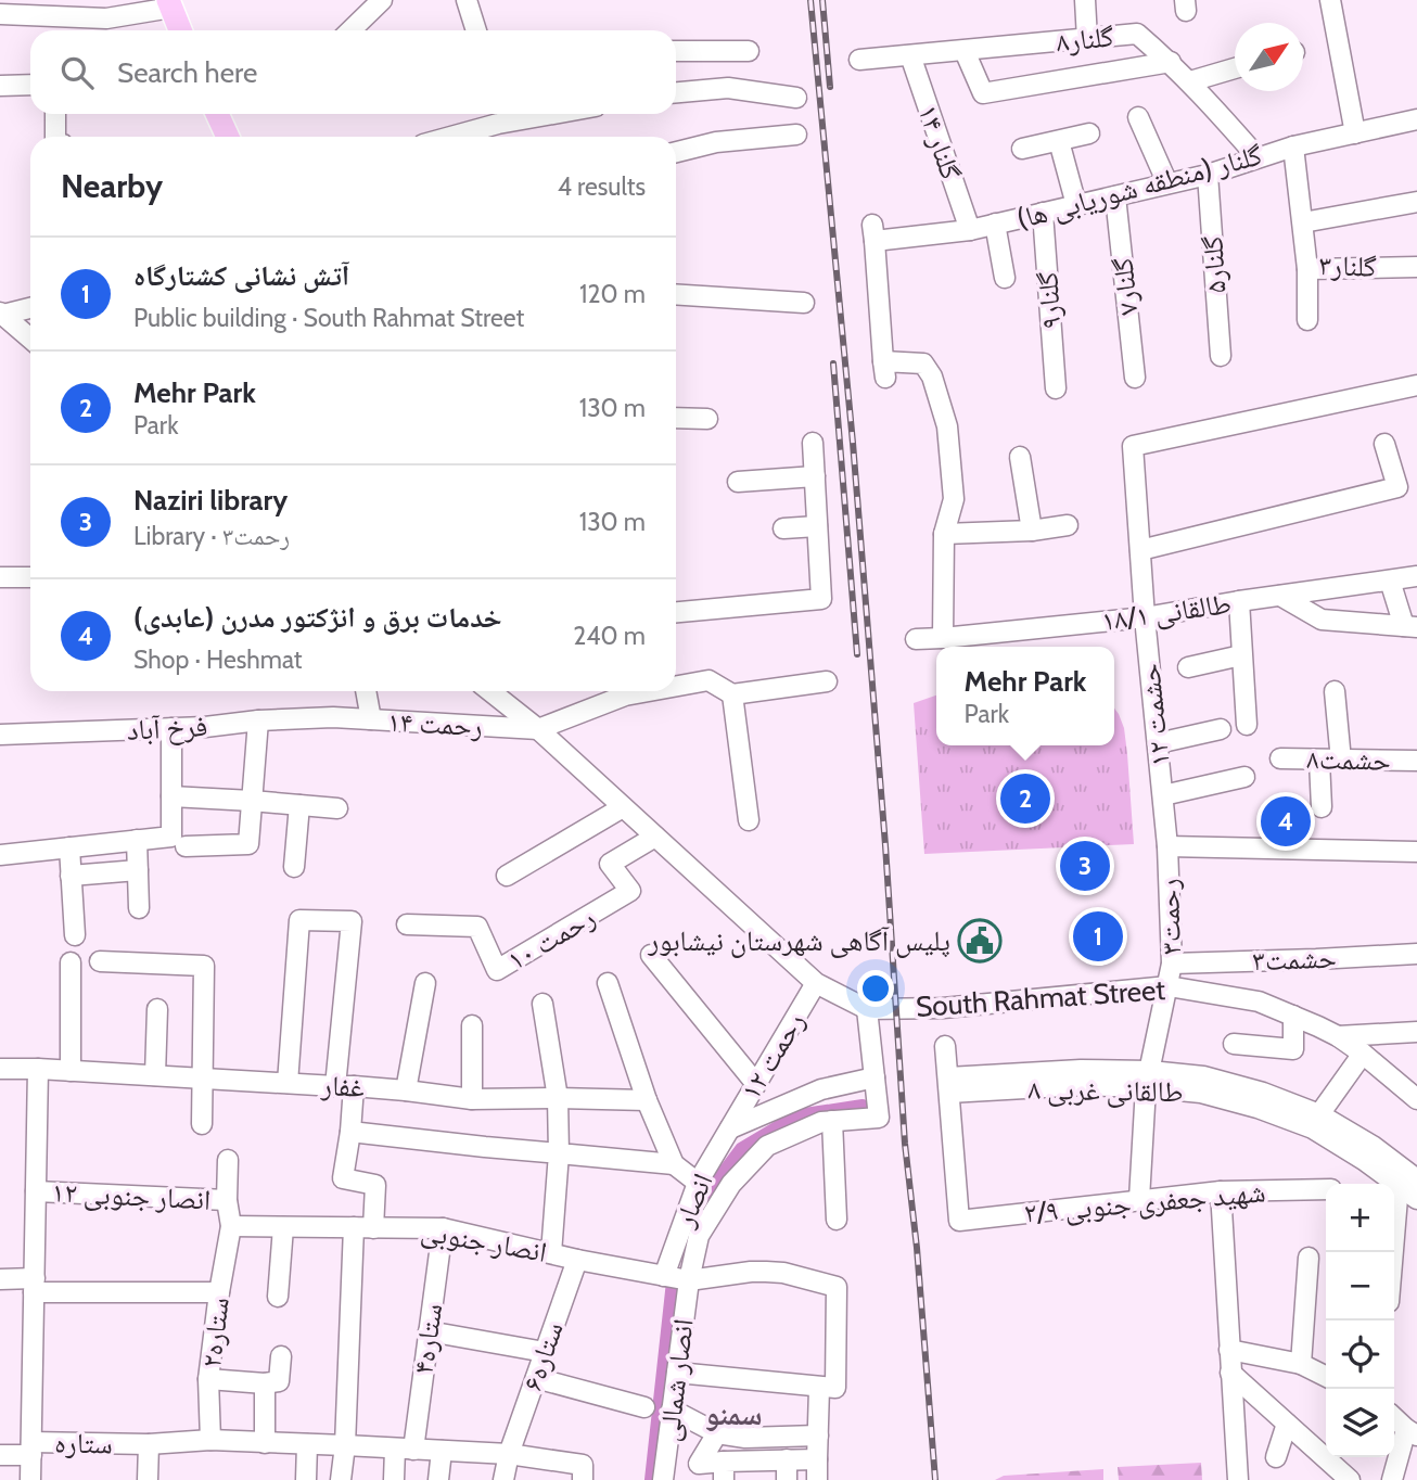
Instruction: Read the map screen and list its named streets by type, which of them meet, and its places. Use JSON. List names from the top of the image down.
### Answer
{
  "streets": {
    "street": [
      "گلنار۸",
      "گلنار ۱۴",
      "گلنار (منطقه شوریابی ها)",
      "گلنار۵",
      "گلنار۳",
      "گلنار۷",
      "گلنار۹",
      "طالقانی ۱۸/۱",
      "حشمت ۱۲",
      "رحمت ۱۴",
      "فرخ آباد",
      "حشمت۸",
      "رحمت۳",
      "رحمت ۱۰",
      "حشمت۳",
      "South Rahmat Street",
      "رحمت ۱۲",
      "غفار",
      "طالقانی غربی ۸",
      "انصار جنوبی ۱۲",
      "انصار",
      "شهید جعفری جنوبی ۲/۹",
      "انصار جنوبی",
      "ستاره۲",
      "ستاره۴",
      "ستاره۶",
      "انصار شمالی",
      "ستاره"
    ]
  },
  "crossings": [
    ["گلنار۸", "گلنار ۱۴"],
    ["گلنار۸", "گلنار (منطقه شوریابی ها)"],
    ["گلنار ۱۴", "گلنار (منطقه شوریابی ها)"],
    ["گلنار (منطقه شوریابی ها)", "گلنار۵"],
    ["گلنار (منطقه شوریابی ها)", "گلنار۳"],
    ["گلنار (منطقه شوریابی ها)", "گلنار۷"],
    ["گلنار (منطقه شوریابی ها)", "گلنار۹"],
    ["طالقانی ۱۸/۱", "حشمت ۱۲"],
    ["حشمت ۱۲", "رحمت۳"],
    ["رحمت ۱۴", "فرخ آباد"],
    ["رحمت ۱۴", "South Rahmat Street"],
    ["رحمت۳", "حشمت۳"],
    ["رحمت۳", "South Rahmat Street"],
    ["رحمت۳", "طالقانی غربی ۸"],
    ["رحمت۳", "شهید جعفری جنوبی ۲/۹"],
    ["رحمت ۱۰", "South Rahmat Street"],
    ["South Rahmat Street", "رحمت ۱۲"],
    ["رحمت ۱۲", "انصار"],
    ["غفار", "ستاره"],
    ["طالقانی غربی ۸", "شهید جعفری جنوبی ۲/۹"],
    ["انصار جنوبی ۱۲", "ستاره۲"],
    ["انصار جنوبی ۱۲", "ستاره"],
    ["انصار", "انصار جنوبی"],
    ["انصار جنوبی", "ستاره۲"],
    ["انصار جنوبی", "ستاره۴"],
    ["انصار جنوبی", "ستاره۶"],
    ["انصار جنوبی", "انصار شمالی"],
    ["ستاره۲", "ستاره"],
    ["ستاره۴", "ستاره"],
    ["ستاره۶", "ستاره"]
  ],
  "districts": ["سمنو"],
  "places": {
    "public building": ["پلیس آگاهی شهرستان نیشابور"]
  },
  "north": "top right",
  "page": {
    "search": "Search here",
    "heading": ["Nearby", "4 results"],
    "list": [
      {
        "mark": "1",
        "name": "آتش نشانی کشتارگاه",
        "note": "Public building · South Rahmat Street",
        "value": "120 m"
      },
      {
        "mark": "2",
        "name": "Mehr Park",
        "note": "Park",
        "value": "130 m"
      },
      {
        "mark": "3",
        "name": "Naziri library",
        "note": "Library · رحمت۳",
        "value": "130 m"
      },
      {
        "mark": "4",
        "name": "خدمات برق و انژکتور مدرن (عابدی)",
        "note": "Shop · Heshmat",
        "value": "240 m"
      }
    ],
    "popup": ["Mehr Park", "Park"],
    "pins": [
      "2",
      "4",
      "3",
      "1"
    ],
    "map_buttons": ["+", "−"]
  }
}
